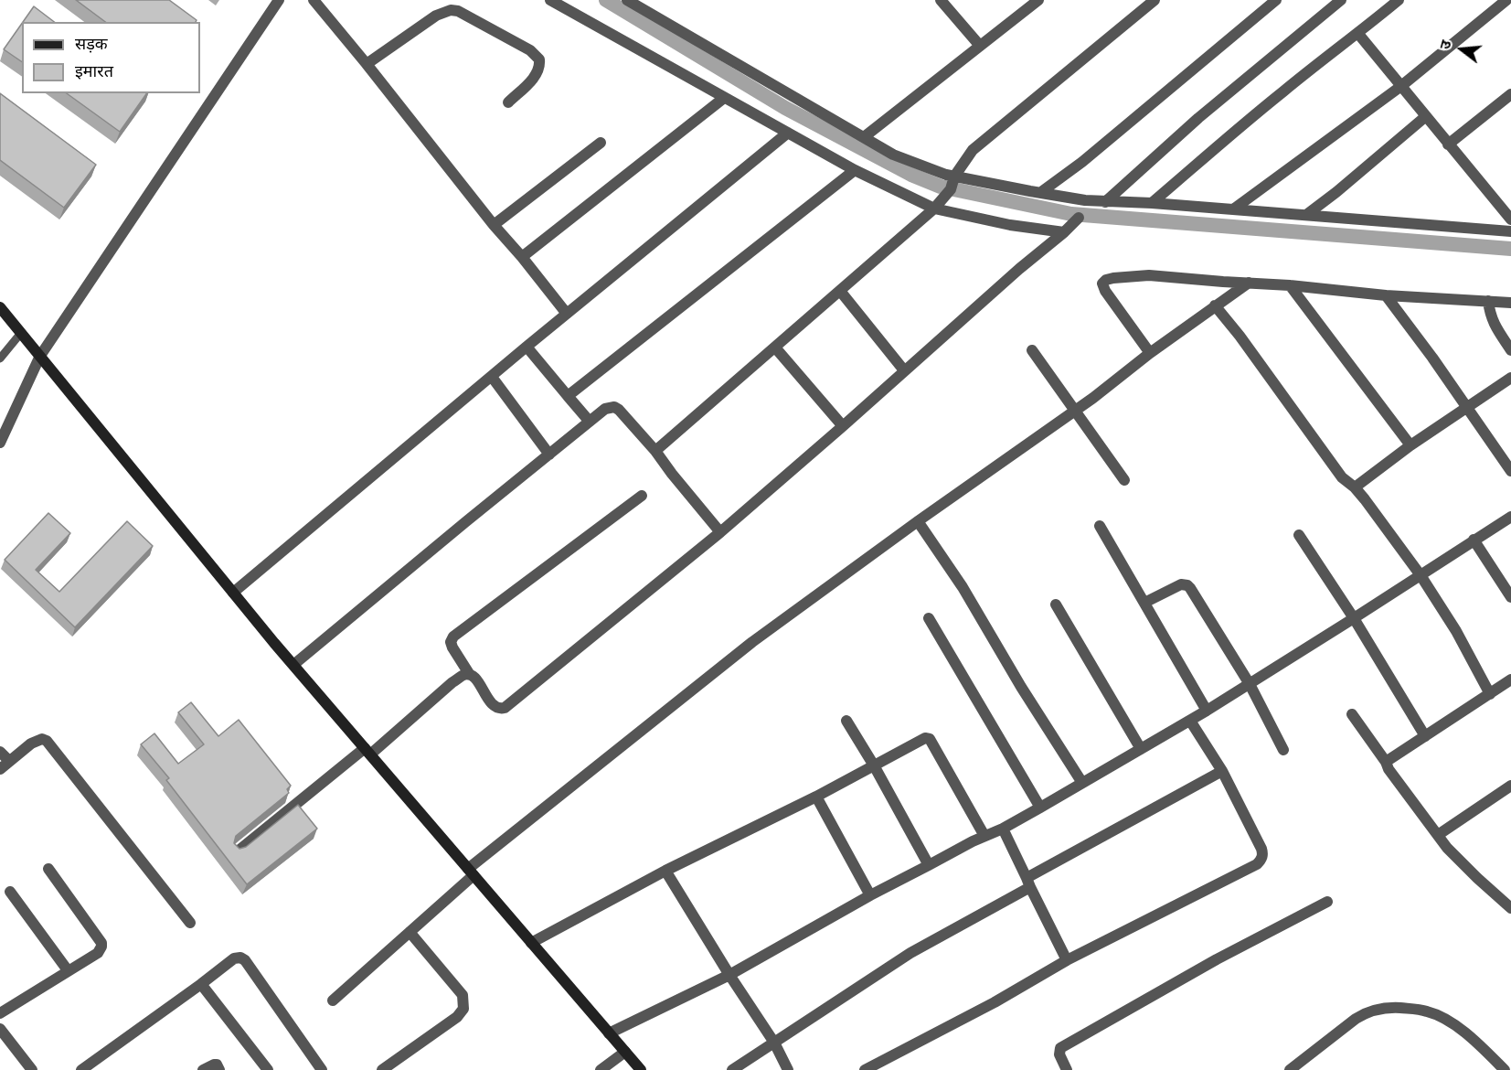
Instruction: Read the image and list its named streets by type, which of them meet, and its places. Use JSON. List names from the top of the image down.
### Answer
{
  "legend": ["सड़क", "इमारत"],
  "north": "left"
}
